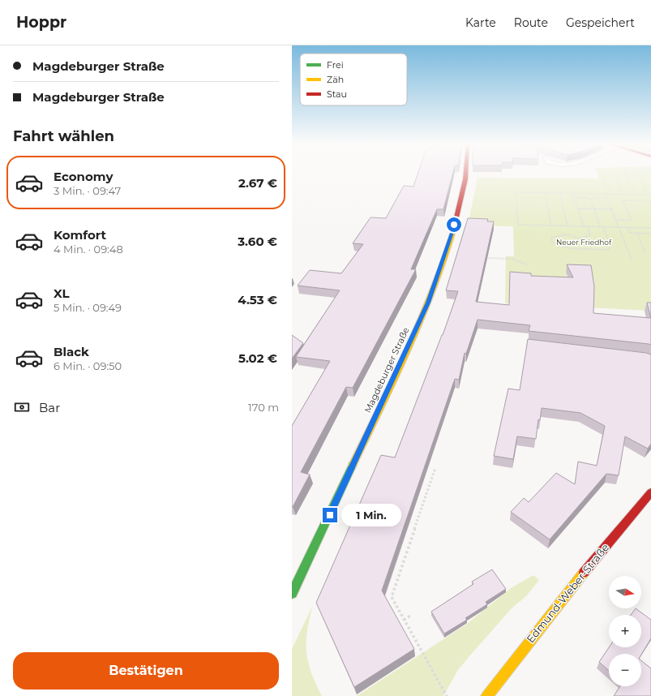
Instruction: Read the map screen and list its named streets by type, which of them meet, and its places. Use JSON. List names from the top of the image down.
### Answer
{
  "streets": {
    "street": ["Magdeburger Straße", "Edmund-Weber-Straße"]
  },
  "parks": ["Neuer Friedhof"],
  "legend": ["Frei", "Zäh", "Stau"],
  "north": "right",
  "page": {
    "header": "Hoppr",
    "nav": ["Karte", "Route", "Gespeichert"],
    "banner": ["Magdeburger Straße", "Magdeburger Straße"],
    "heading": "Fahrt wählen",
    "list": [
      {
        "name": "Economy",
        "note": "3 Min. · 09:47",
        "value": "2.67 €"
      },
      {
        "name": "Komfort",
        "note": "4 Min. · 09:48",
        "value": "3.60 €"
      },
      {
        "name": "XL",
        "note": "5 Min. · 09:49",
        "value": "4.53 €"
      },
      {
        "name": "Black",
        "note": "6 Min. · 09:50",
        "value": "5.02 €"
      }
    ],
    "pay": ["Bar", "170 m"],
    "bubble": "1 Min.",
    "map_buttons": ["+", "−"],
    "buttons": "Bestätigen"
  }
}
